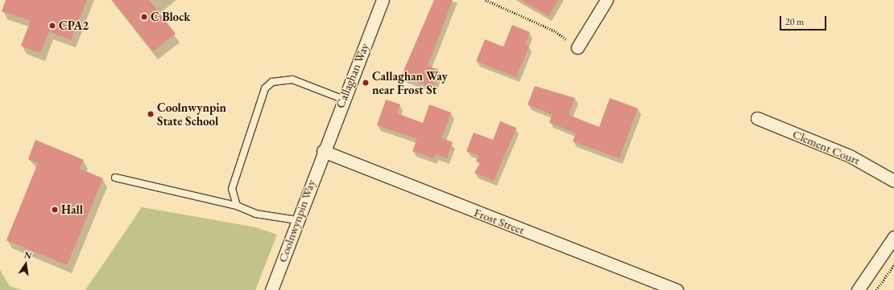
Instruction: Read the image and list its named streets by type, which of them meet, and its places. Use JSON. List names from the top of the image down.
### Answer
{
  "streets": {
    "street": [
      "Callaghan Way",
      "Clement Court",
      "Coolnwynpin Way",
      "Frost Street"
    ]
  },
  "crossings": [
    ["Callaghan Way", "Coolnwynpin Way"],
    ["Callaghan Way", "Frost Street"],
    ["Coolnwynpin Way", "Frost Street"]
  ],
  "places": [
    "C Block",
    "CPA2",
    "Callaghan Way near Frost St",
    "Coolnwynpin State School",
    "Hall"
  ],
  "scale_bar": "20 m",
  "north": "top"
}
